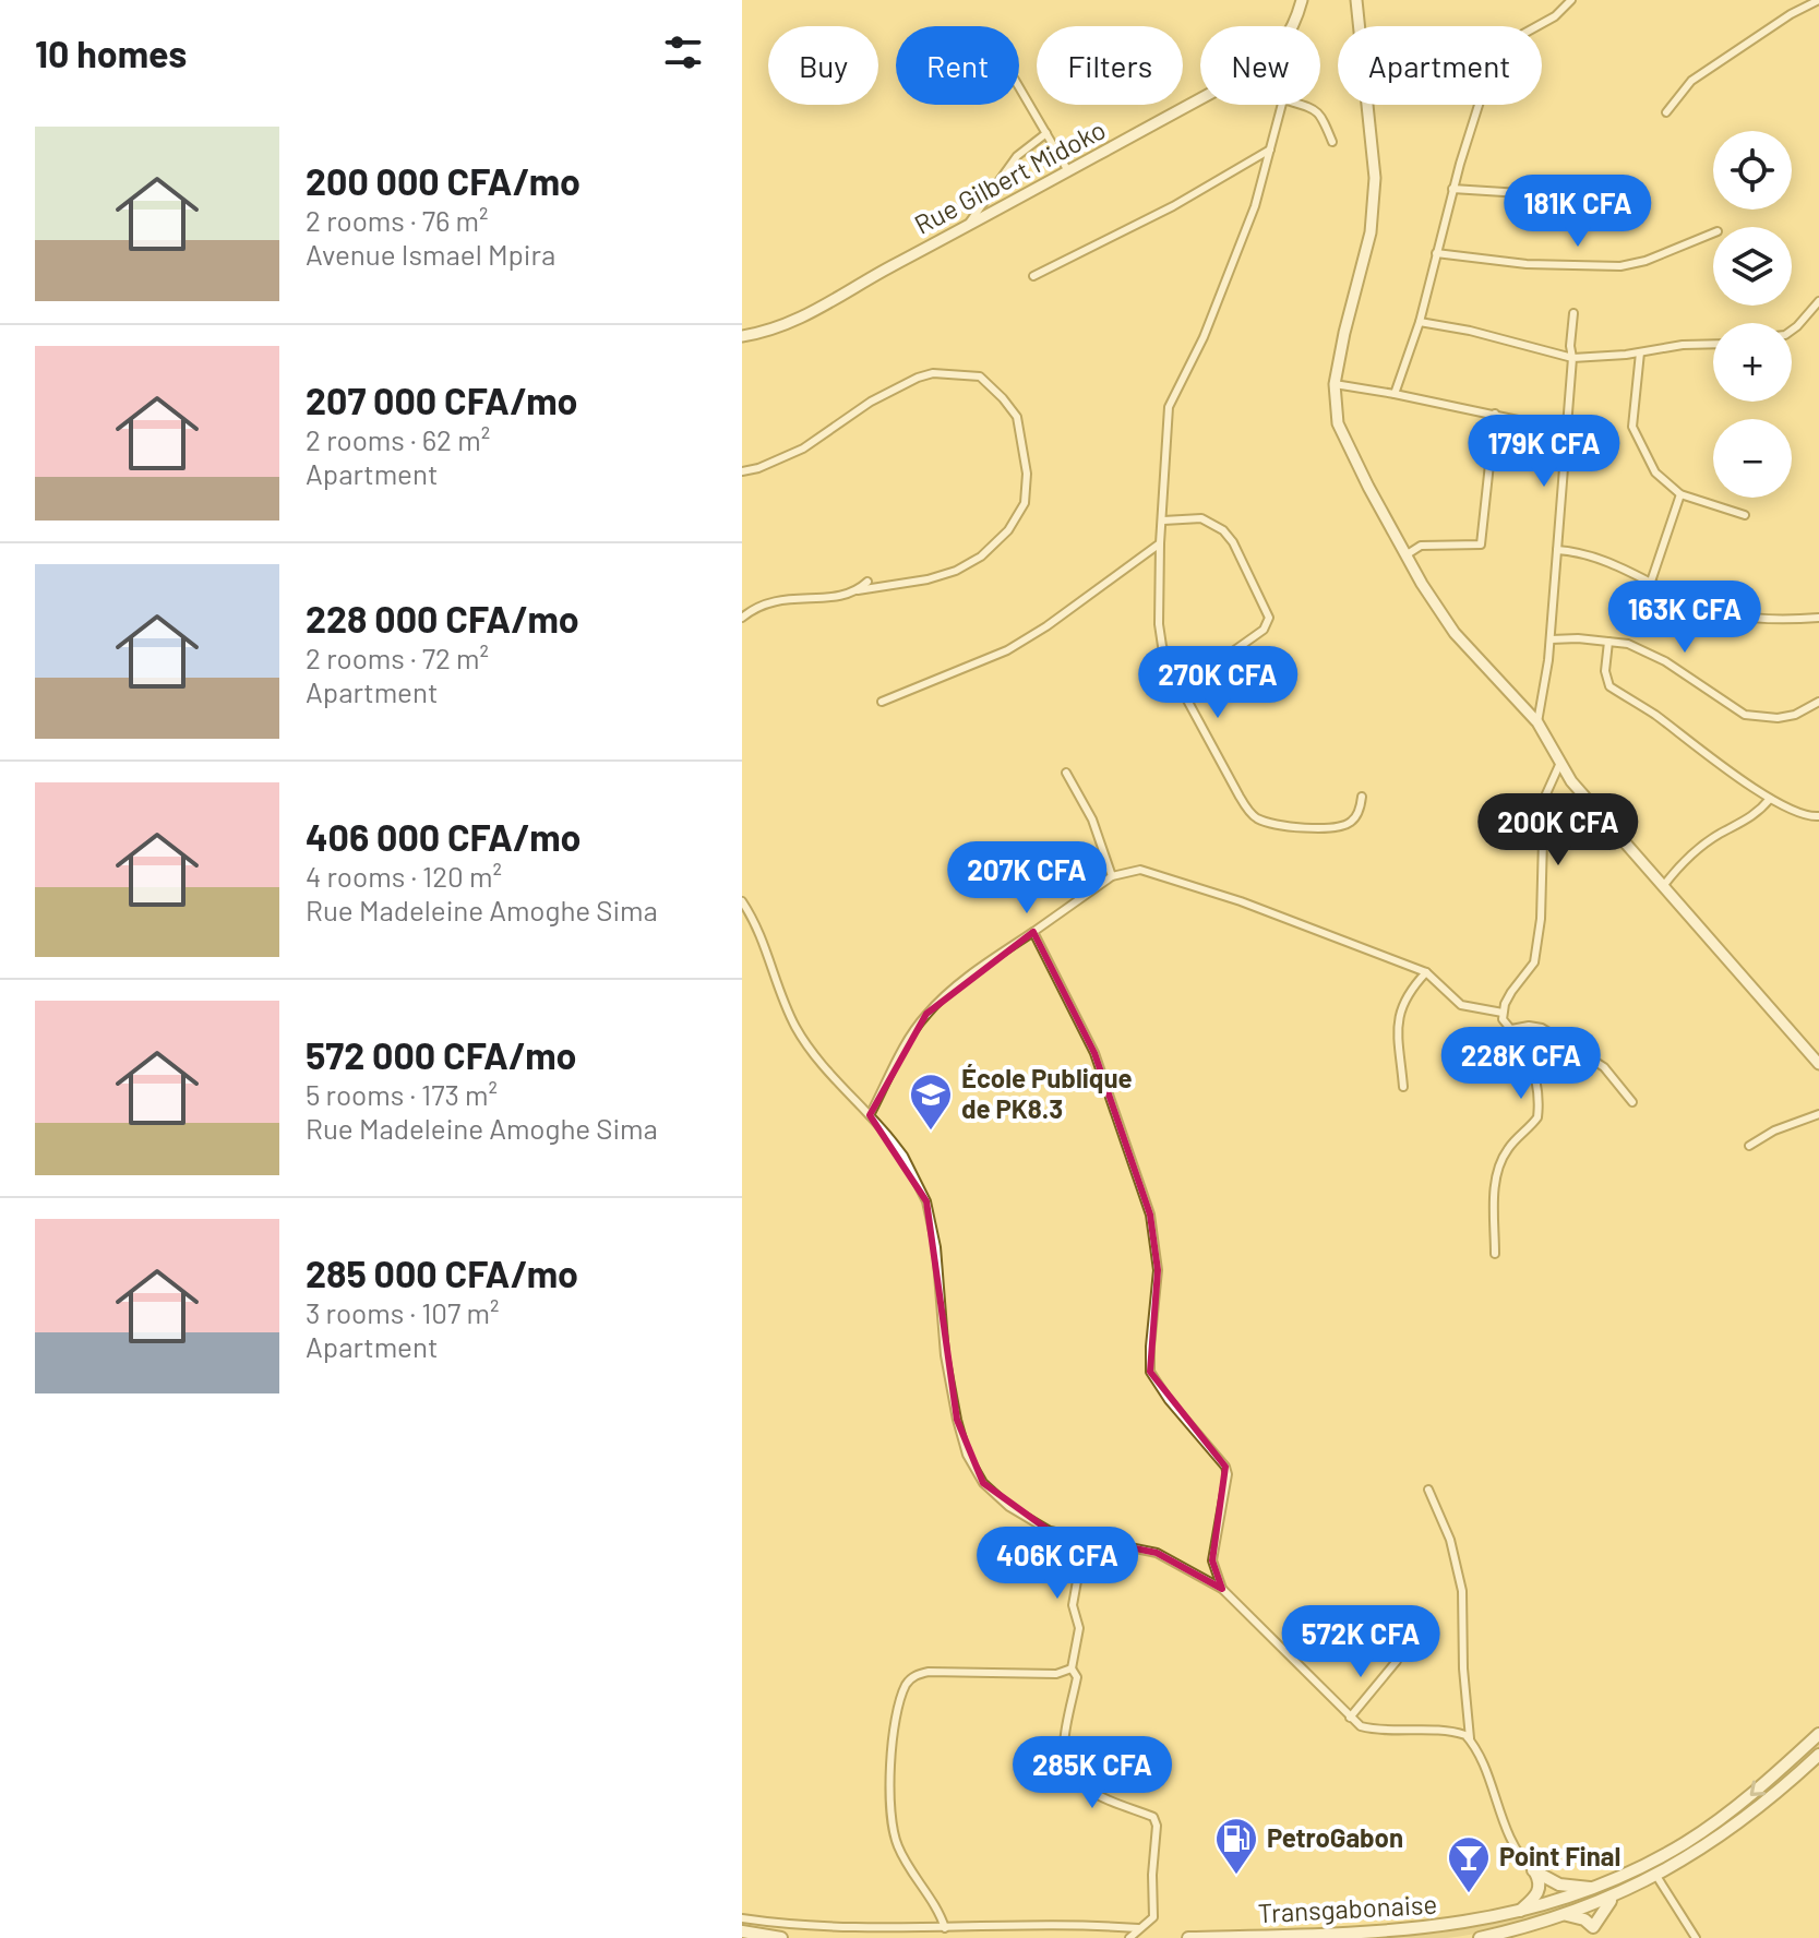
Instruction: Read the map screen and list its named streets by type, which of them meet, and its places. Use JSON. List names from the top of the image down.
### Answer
{
  "streets": {
    "highway": ["Transgabonaise"],
    "main road": ["Rue Gilbert Midoko"]
  },
  "places": {
    "school or university": ["École Publique de PK8.3"],
    "fuel station": ["PetroGabon"],
    "bar": ["Point Final"]
  },
  "page": {
    "heading": "10 homes",
    "chip": [
      "Buy",
      "Rent",
      "Filters",
      "New",
      "Apartment"
    ],
    "list": [
      {
        "name": "200 000 CFA/mo",
        "note": "2 rooms · 76 m² · Avenue Ismael Mpira"
      },
      {
        "name": "207 000 CFA/mo",
        "note": "2 rooms · 62 m² · Apartment"
      },
      {
        "name": "228 000 CFA/mo",
        "note": "2 rooms · 72 m² · Apartment"
      },
      {
        "name": "406 000 CFA/mo",
        "note": "4 rooms · 120 m² · Rue Madeleine Amoghe Sima"
      },
      {
        "name": "572 000 CFA/mo",
        "note": "5 rooms · 173 m² · Rue Madeleine Amoghe Sima"
      },
      {
        "name": "285 000 CFA/mo",
        "note": "3 rooms · 107 m² · Apartment"
      }
    ],
    "map_buttons": ["+", "−"],
    "price": [
      "181K CFA",
      "179K CFA",
      "163K CFA",
      "270K CFA",
      "200K CFA",
      "207K CFA",
      "228K CFA",
      "406K CFA",
      "572K CFA",
      "285K CFA"
    ]
  }
}
